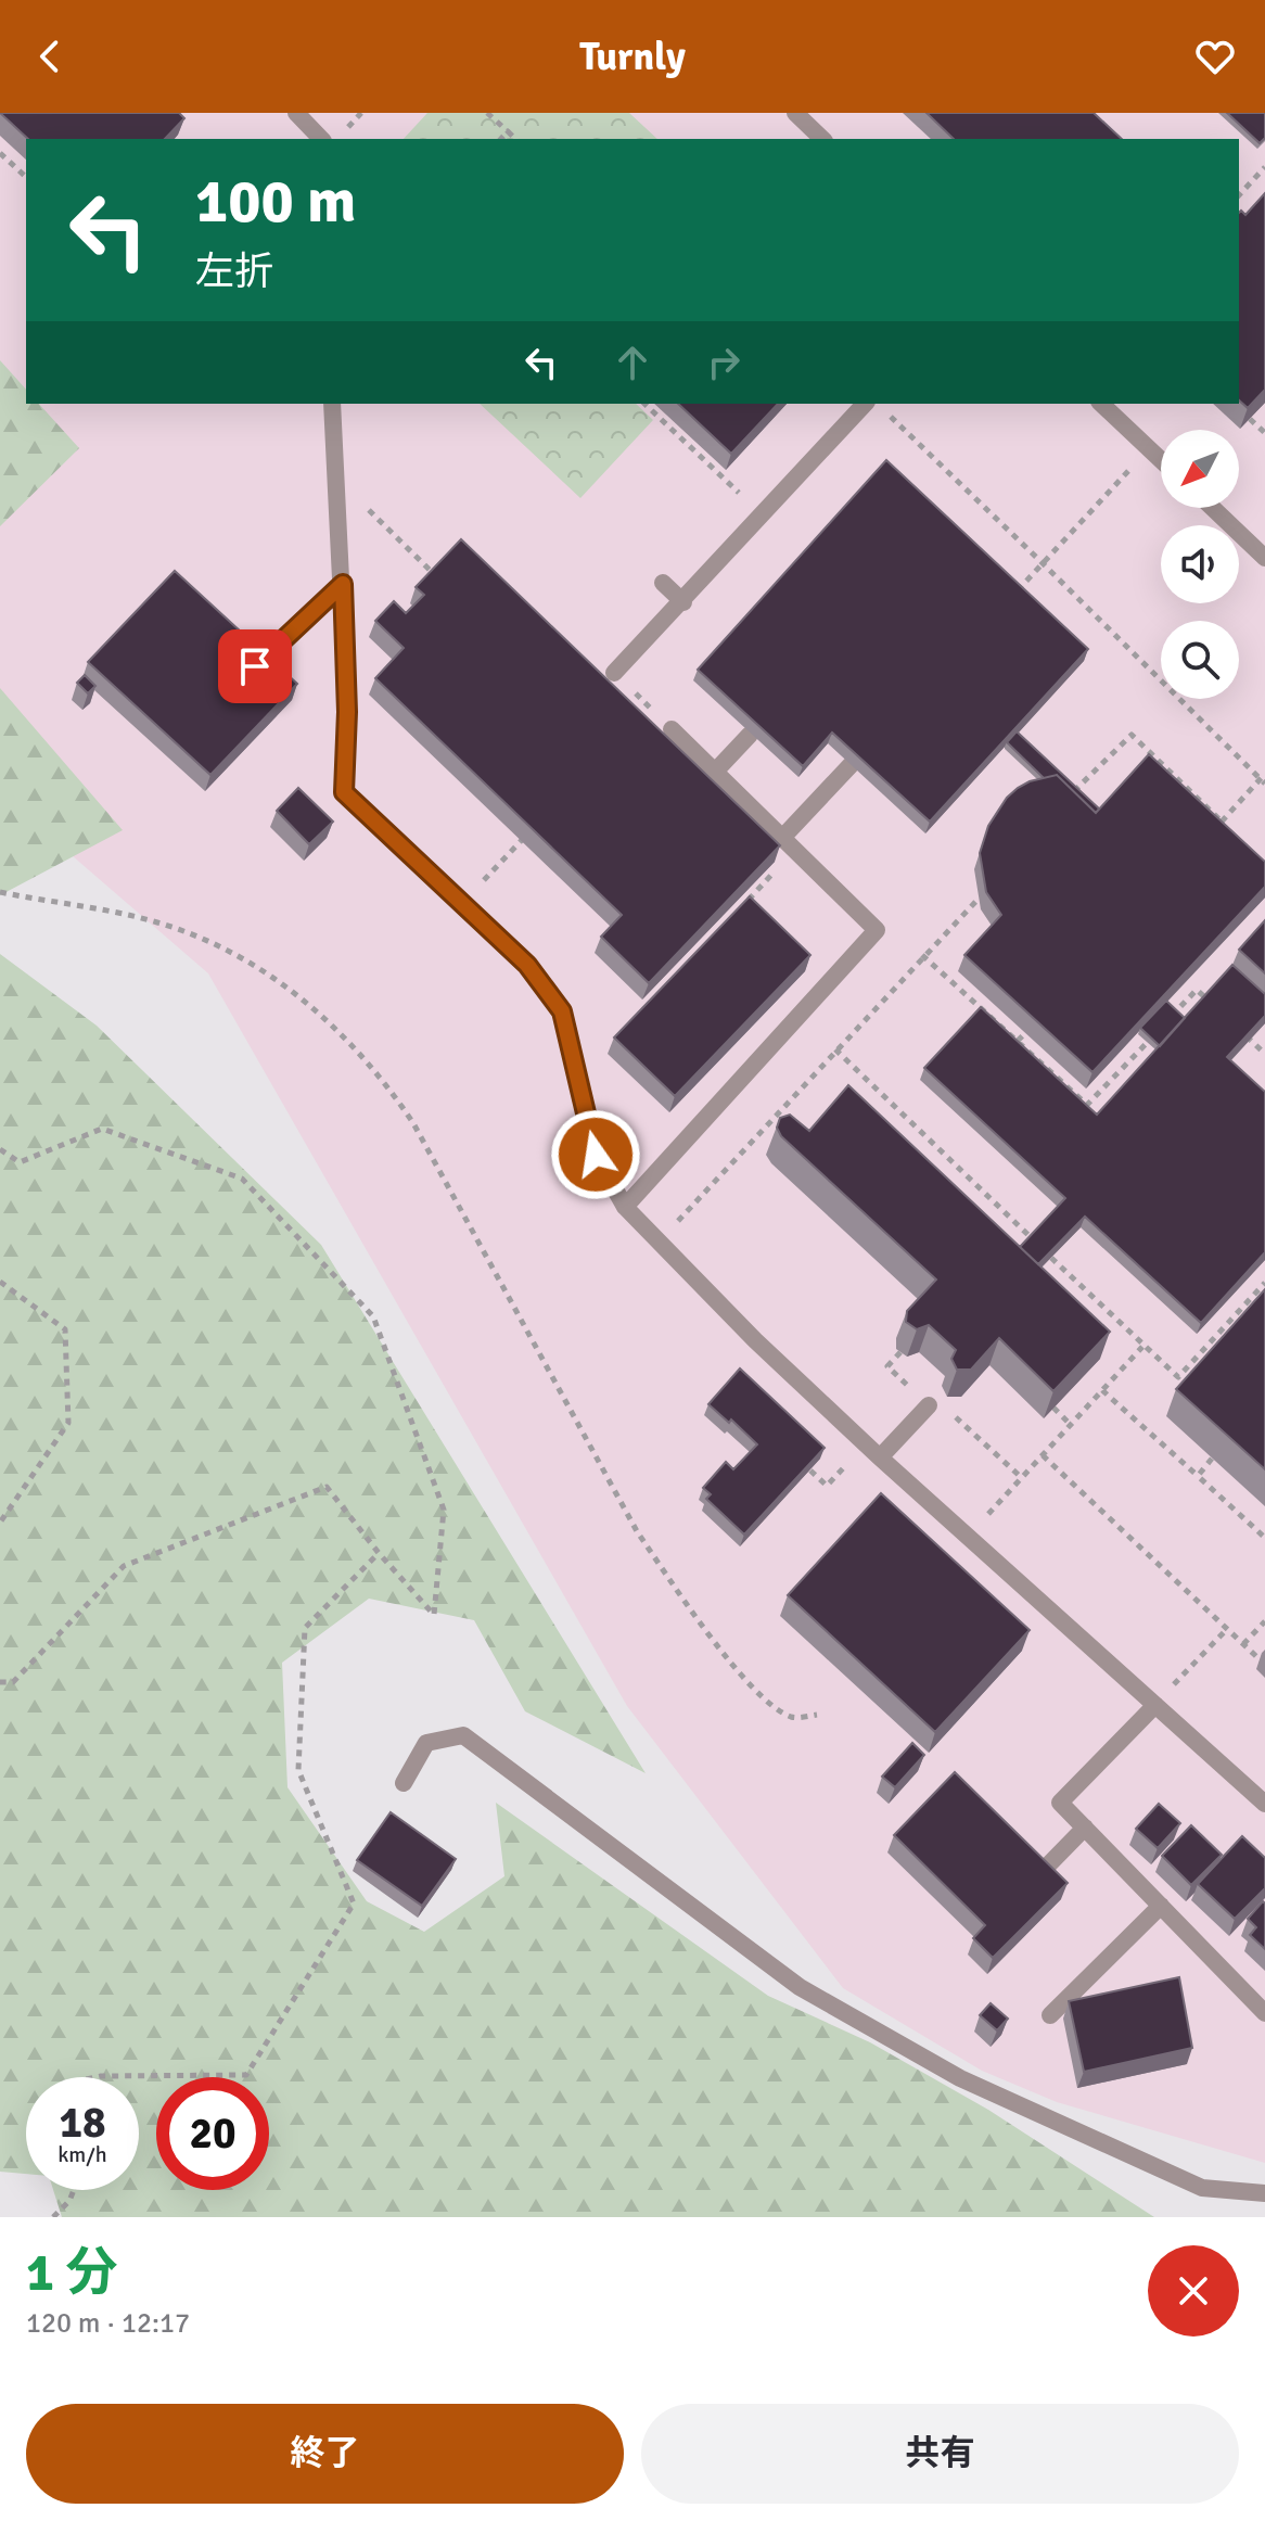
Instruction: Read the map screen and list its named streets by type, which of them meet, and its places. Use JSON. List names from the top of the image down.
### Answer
{
  "north": "bottom left",
  "page": {
    "header": "Turnly",
    "turn": ["100 m", "左折"],
    "speed": "18 km/h",
    "limit": "20",
    "heading": ["1 分", "120 m · 12:17"],
    "buttons": ["終了", "共有"]
  }
}
